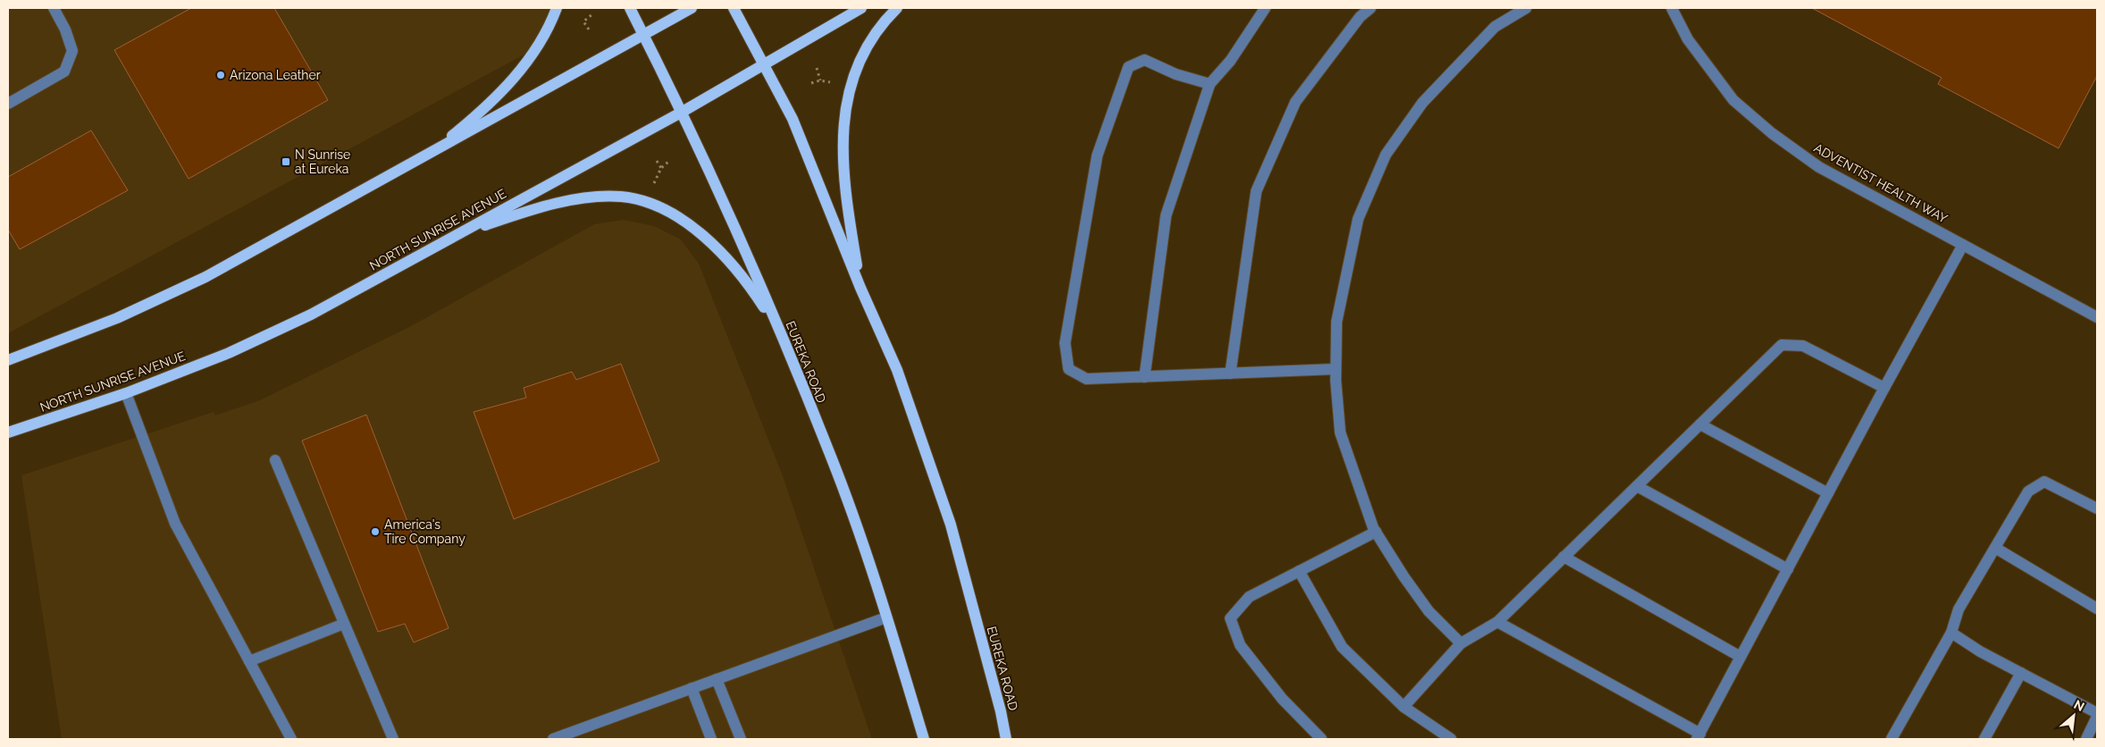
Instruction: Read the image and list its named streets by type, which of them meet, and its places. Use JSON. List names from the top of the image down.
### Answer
{
  "streets": {
    "main road": ["NORTH SUNRISE AVENUE", "EUREKA ROAD"],
    "lane": ["ADVENTIST HEALTH WAY"]
  },
  "crossings": [
    ["NORTH SUNRISE AVENUE", "EUREKA ROAD"]
  ],
  "places": {
    "other": ["Arizona Leather", "America's Tire Company"],
    "transit": ["N Sunrise at Eureka"]
  },
  "north": "top right"
}
